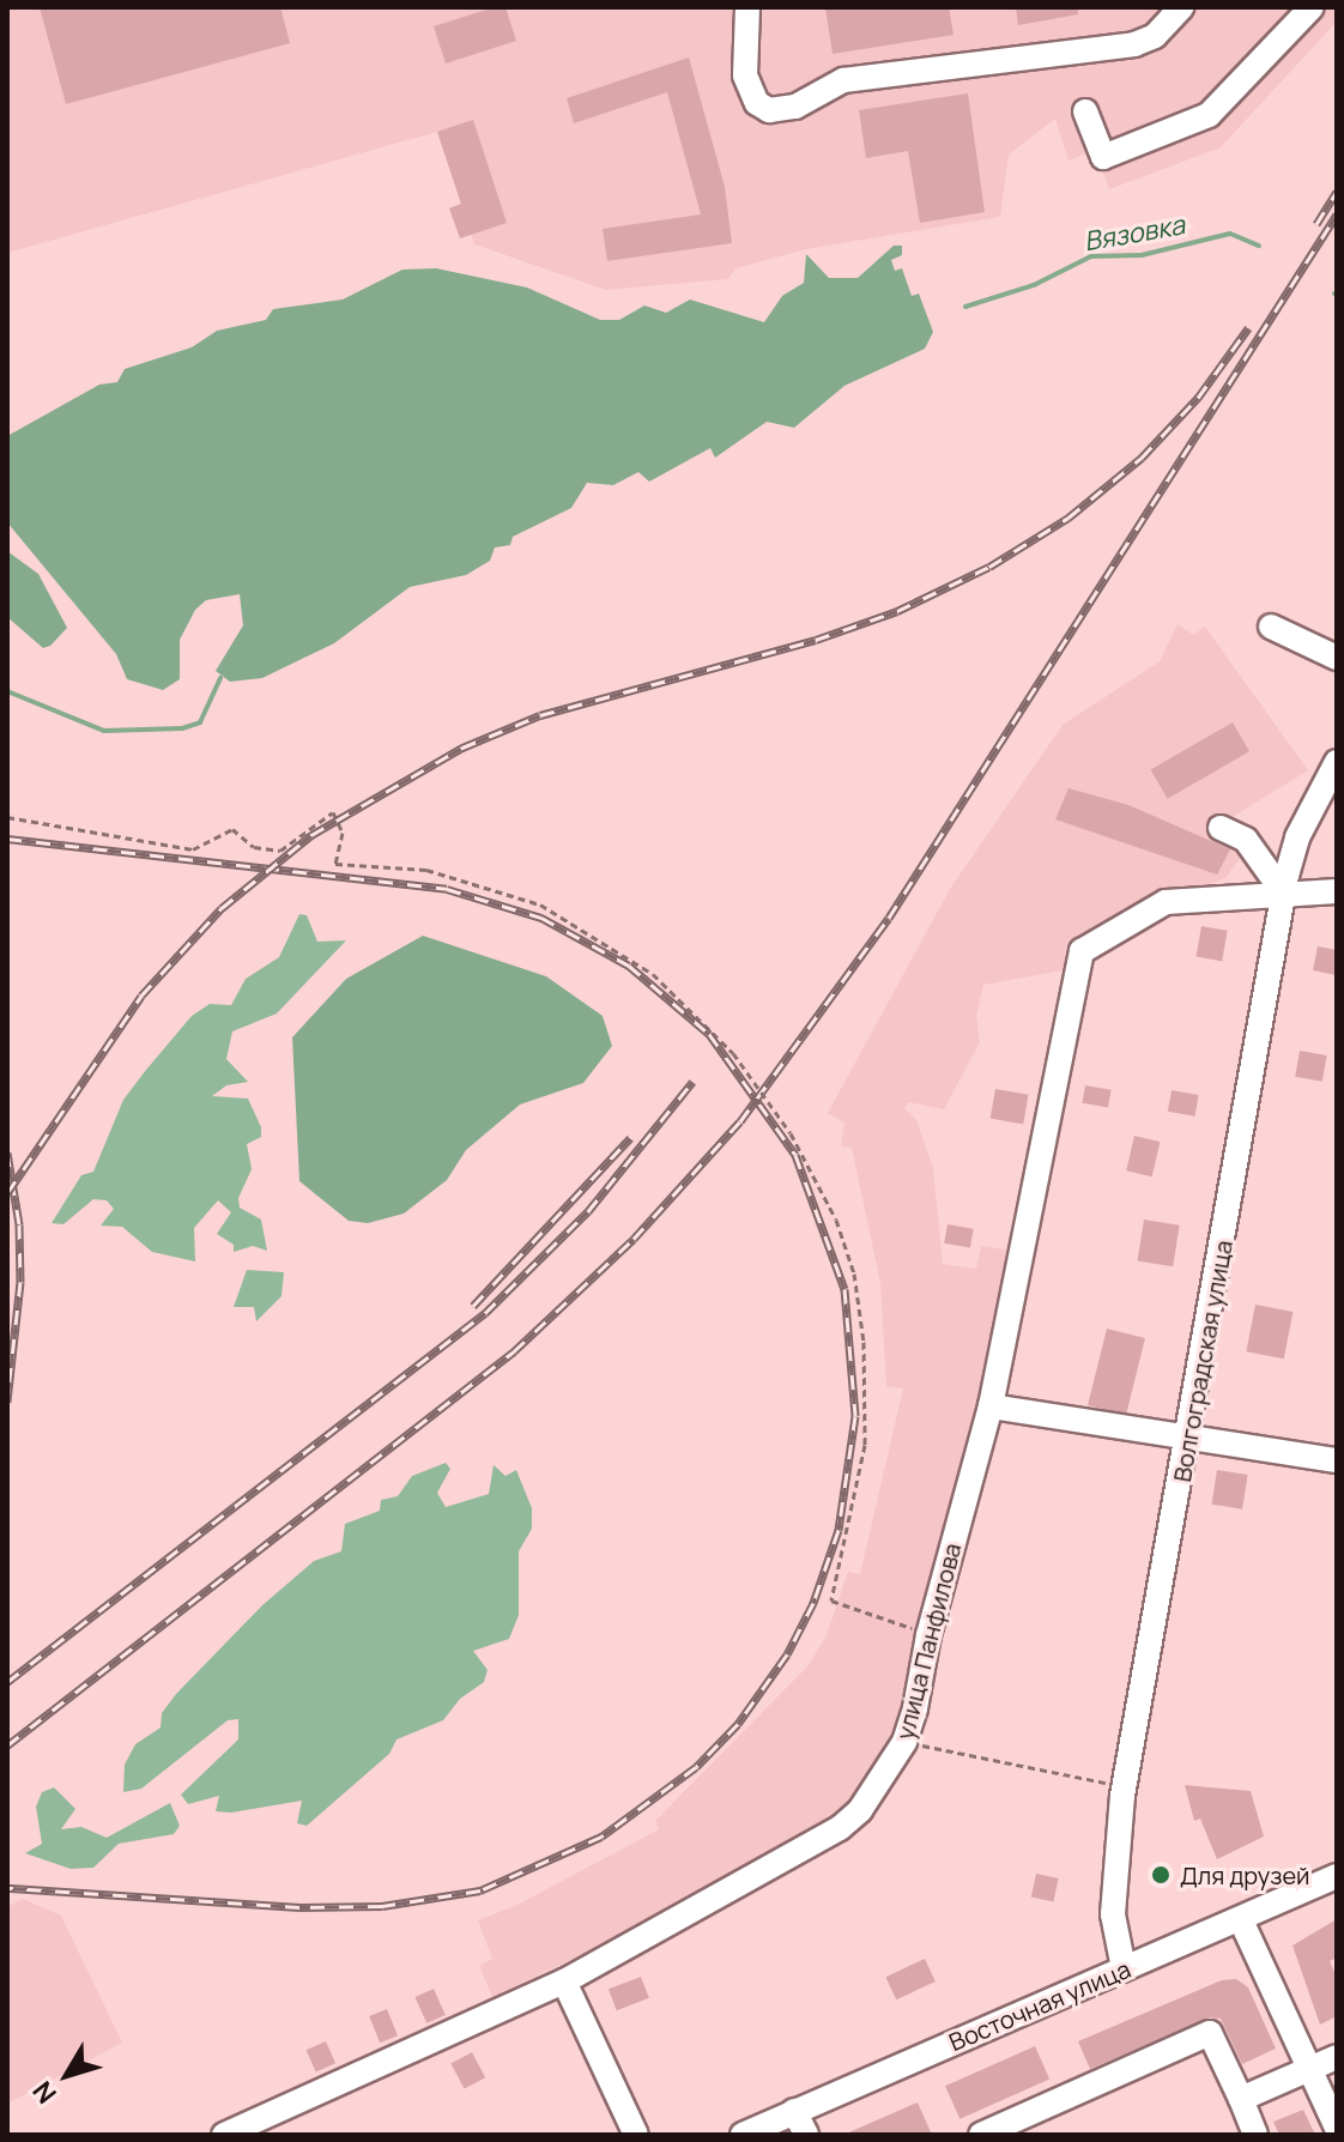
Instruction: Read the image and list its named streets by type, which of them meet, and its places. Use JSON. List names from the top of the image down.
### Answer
{
  "streets": {
    "street": ["Волгоградская улица", "улица Панфилова", "Восточная улица"]
  },
  "crossings": [
    ["Волгоградская улица", "улица Панфилова"],
    ["Волгоградская улица", "Восточная улица"]
  ],
  "water": ["Вязовка"],
  "places": ["Для друзей"],
  "north": "bottom left"
}
